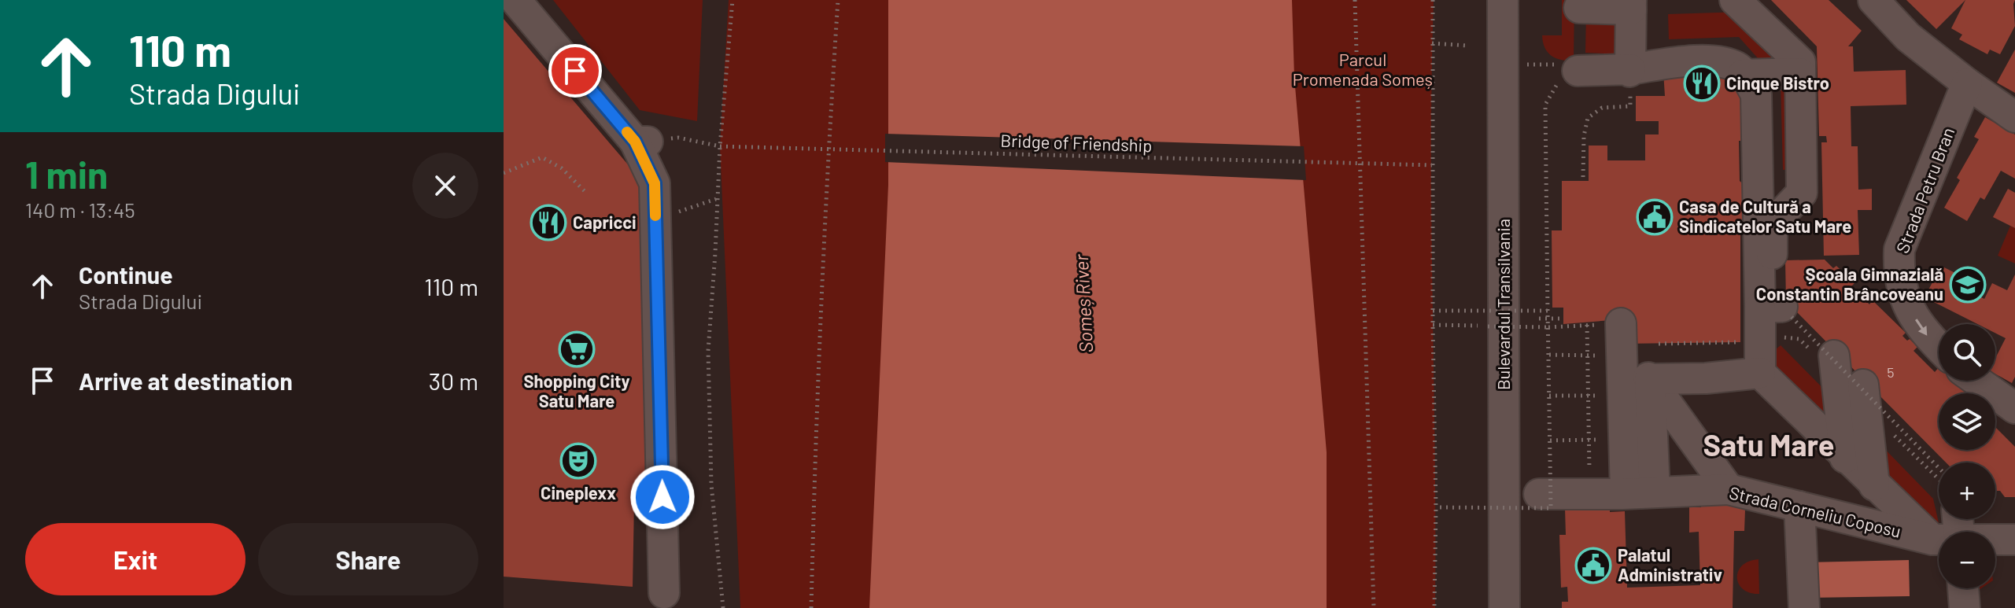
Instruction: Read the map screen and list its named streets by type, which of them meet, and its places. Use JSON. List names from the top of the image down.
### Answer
{
  "streets": {
    "street": ["Strada Petru Bran", "Bulevardul Transilvania", "Strada Corneliu Coposu"],
    "path": ["Bridge of Friendship"]
  },
  "districts": ["Satu Mare"],
  "water": ["Someș River"],
  "parks": ["Parcul Promenada Someș"],
  "places": {
    "restaurant": ["Cinque Bistro", "Capricci"],
    "public building": ["Casa de Cultură a Sindicatelor Satu Mare", "Palatul Administrativ"],
    "school or university": ["Școala Gimnazială Constantin Brâncoveanu"],
    "supermarket": ["Shopping City Satu Mare"],
    "theatre": ["Cineplexx"]
  },
  "house_numbers": ["5"],
  "page": {
    "turn": ["110 m", "Strada Digului"],
    "heading": ["1 min", "140 m · 13:45"],
    "list": [
      {
        "name": "Continue",
        "note": "Strada Digului",
        "value": "110 m"
      },
      {
        "name": "Arrive at destination",
        "value": "30 m"
      }
    ],
    "map_buttons": ["+", "−"],
    "buttons": ["Exit", "Share"]
  }
}
